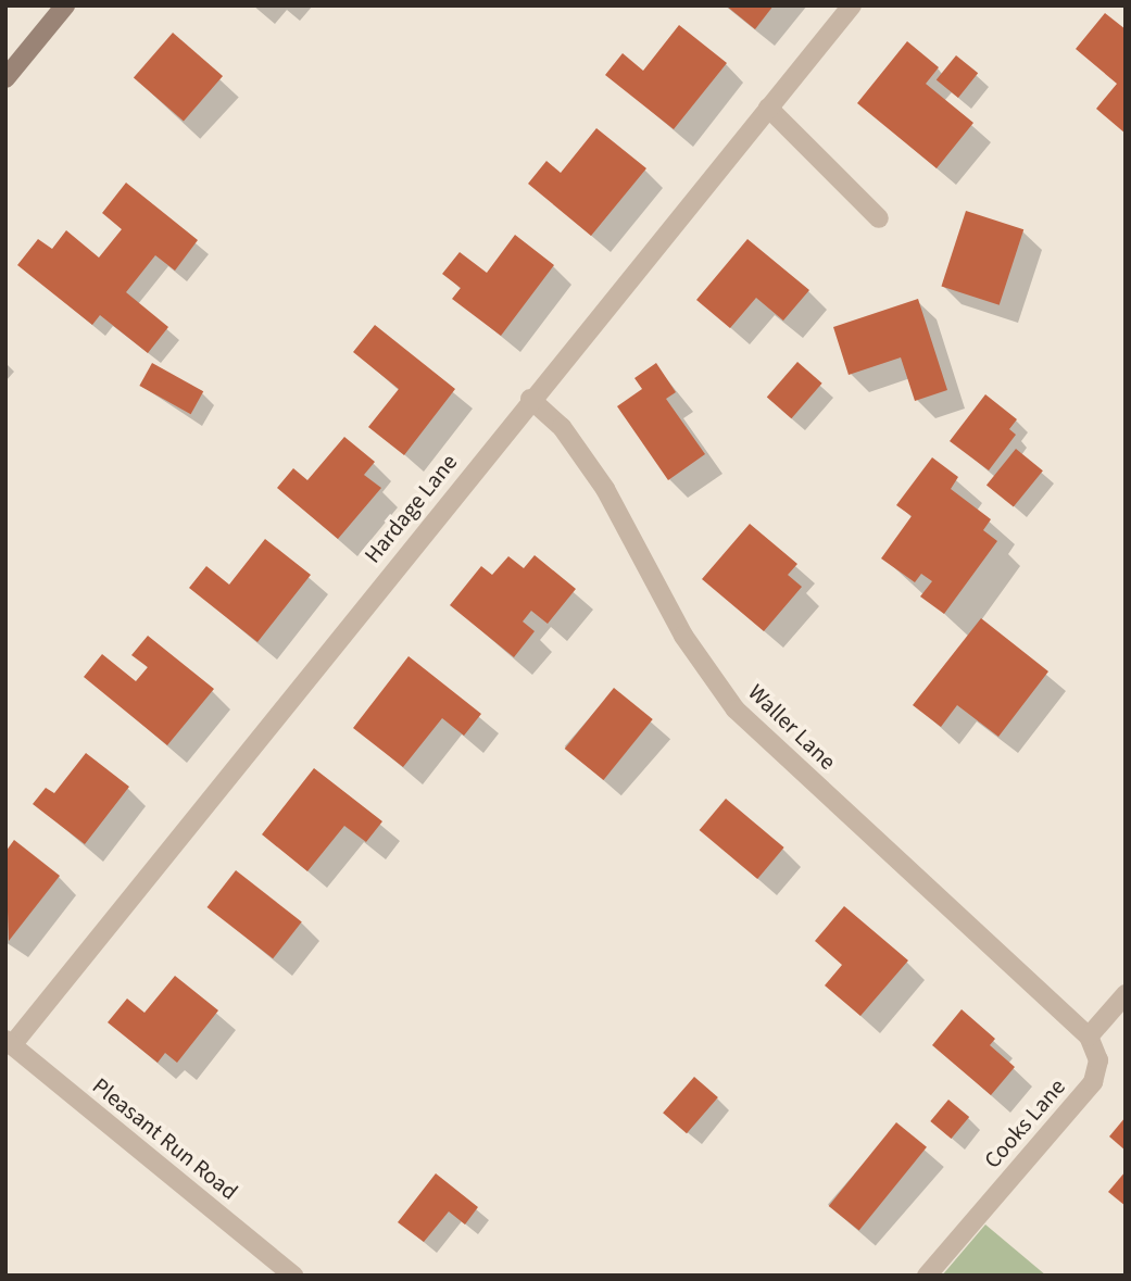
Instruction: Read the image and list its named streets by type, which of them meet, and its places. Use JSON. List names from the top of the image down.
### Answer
{
  "streets": {
    "street": [
      "Hardage Lane",
      "Waller Lane",
      "Cooks Lane",
      "Pleasant Run Road"
    ]
  },
  "crossings": [
    ["Hardage Lane", "Waller Lane"],
    ["Hardage Lane", "Pleasant Run Road"],
    ["Waller Lane", "Cooks Lane"]
  ]
}
